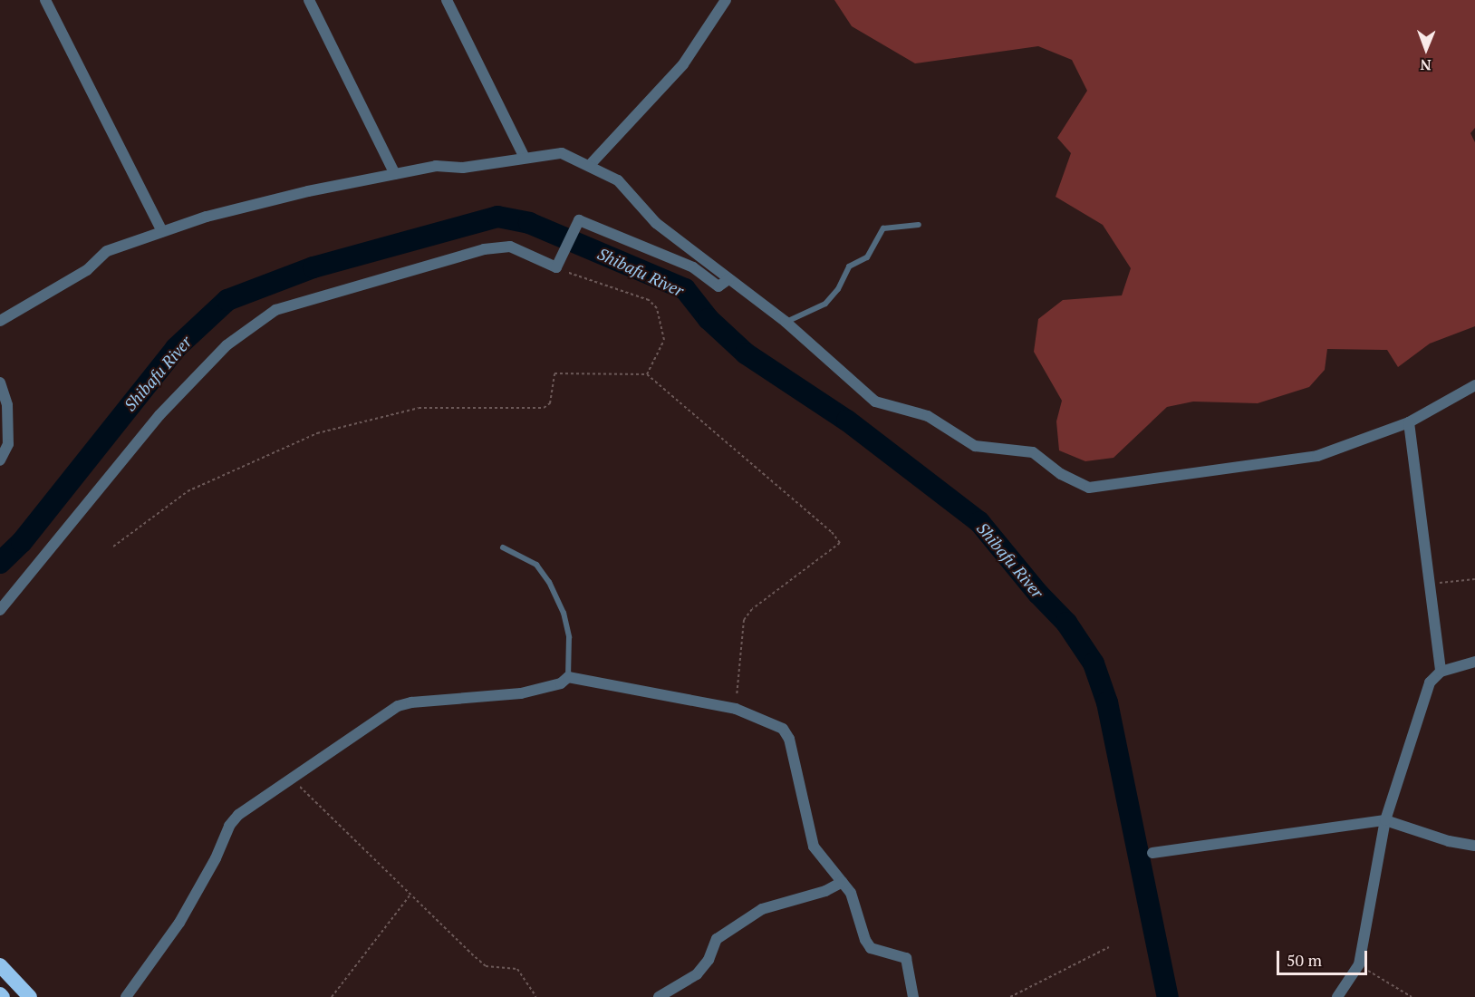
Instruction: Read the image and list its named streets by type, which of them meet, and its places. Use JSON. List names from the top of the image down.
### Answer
{
  "water": ["Shibafu River"],
  "scale_bar": "50 m",
  "north": "bottom"
}
